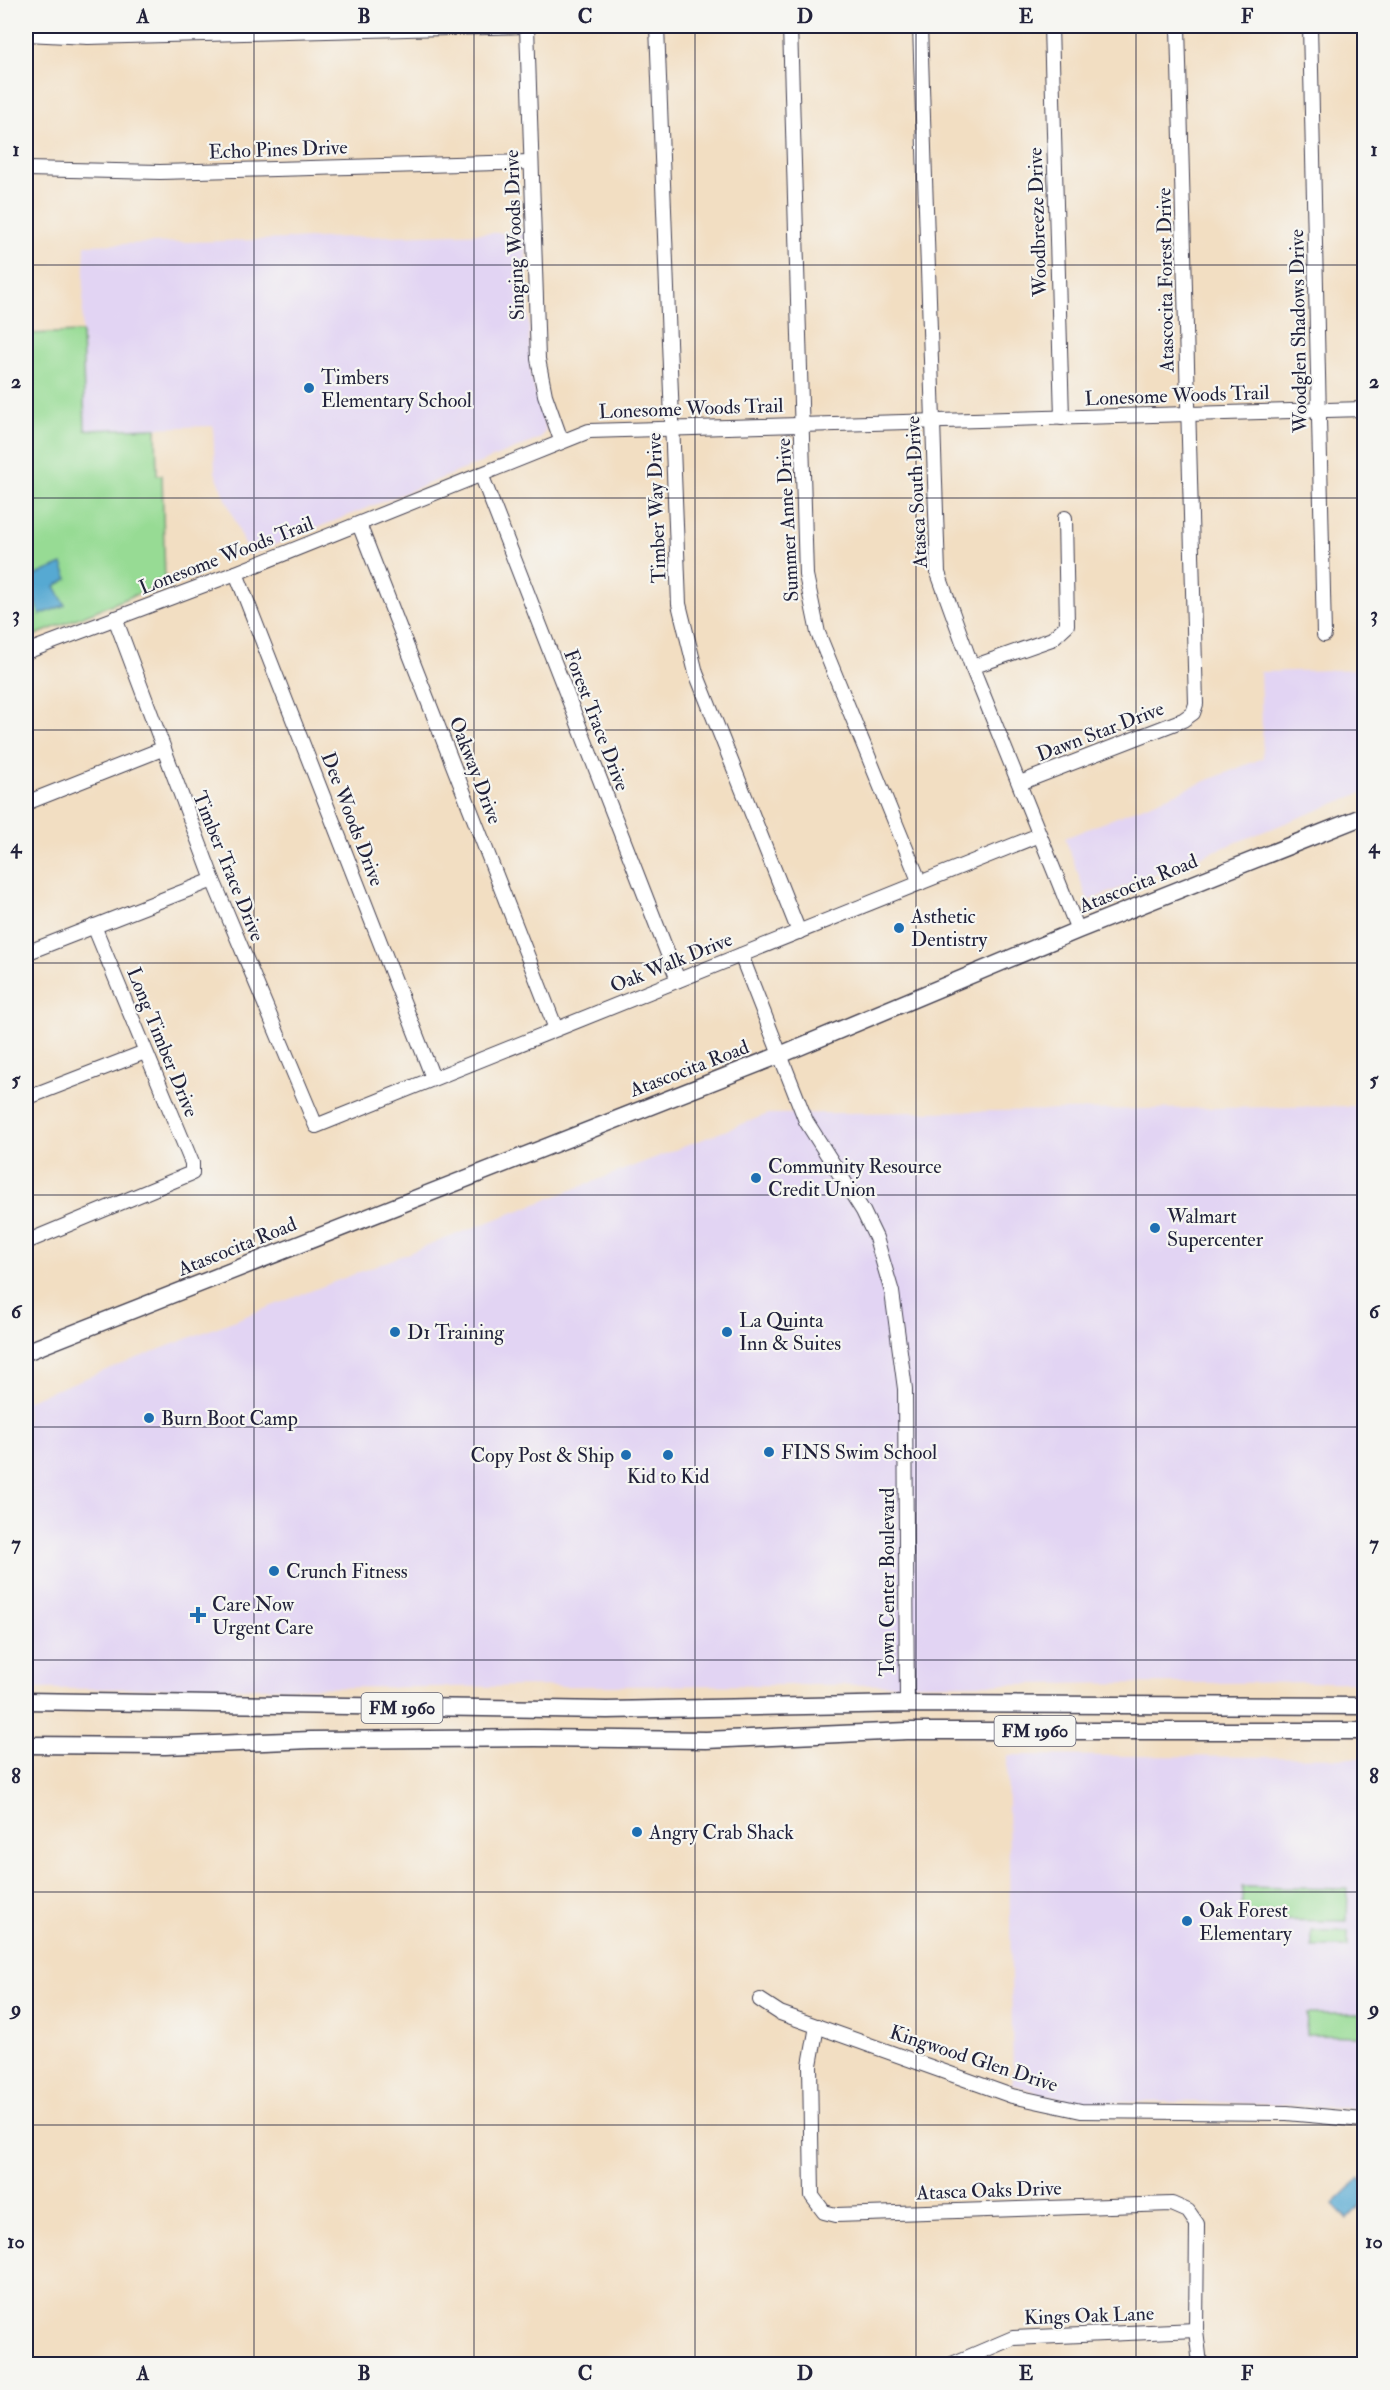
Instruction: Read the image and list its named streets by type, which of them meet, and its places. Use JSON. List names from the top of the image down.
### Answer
{
  "streets": {
    "main road": ["Atascocita Road", "FM 1960"],
    "street": [
      "Echo Pines Drive",
      "Woodbreeze Drive",
      "Singing Woods Drive",
      "Atascocita Forest Drive",
      "Woodglen Shadows Drive",
      "Lonesome Woods Trail",
      "Atasca South Drive",
      "Timber Way Drive",
      "Summer Anne Drive",
      "Forest Trace Drive",
      "Dawn Star Drive",
      "Oakway Drive",
      "Dee Woods Drive",
      "Timber Trace Drive",
      "Oak Walk Drive",
      "Long Timber Drive",
      "Town Center Boulevard",
      "Kingwood Glen Drive",
      "Atasca Oaks Drive",
      "Kings Oak Lane"
    ]
  },
  "crossings": [
    ["Echo Pines Drive", "Singing Woods Drive"],
    ["Woodbreeze Drive", "Lonesome Woods Trail"],
    ["Singing Woods Drive", "Lonesome Woods Trail"],
    ["Atascocita Forest Drive", "Lonesome Woods Trail"],
    ["Atascocita Forest Drive", "Dawn Star Drive"],
    ["Woodglen Shadows Drive", "Lonesome Woods Trail"],
    ["Lonesome Woods Trail", "Atasca South Drive"],
    ["Lonesome Woods Trail", "Timber Way Drive"],
    ["Lonesome Woods Trail", "Summer Anne Drive"],
    ["Lonesome Woods Trail", "Forest Trace Drive"],
    ["Lonesome Woods Trail", "Oakway Drive"],
    ["Lonesome Woods Trail", "Dee Woods Drive"],
    ["Lonesome Woods Trail", "Timber Trace Drive"],
    ["Atasca South Drive", "Dawn Star Drive"],
    ["Atasca South Drive", "Atascocita Road"],
    ["Atasca South Drive", "Oak Walk Drive"],
    ["Timber Way Drive", "Oak Walk Drive"],
    ["Summer Anne Drive", "Oak Walk Drive"],
    ["Forest Trace Drive", "Oak Walk Drive"],
    ["Oakway Drive", "Oak Walk Drive"],
    ["Dee Woods Drive", "Oak Walk Drive"],
    ["Timber Trace Drive", "Oak Walk Drive"],
    ["Atascocita Road", "Town Center Boulevard"],
    ["Oak Walk Drive", "Town Center Boulevard"],
    ["Town Center Boulevard", "FM 1960"],
    ["Kingwood Glen Drive", "Atasca Oaks Drive"],
    ["Atasca Oaks Drive", "Kings Oak Lane"]
  ],
  "places": {
    "other": [
      "Timbers Elementary School",
      "Asthetic Dentistry",
      "Community Resource Credit Union",
      "Walmart Supercenter",
      "D1 Training",
      "La Quinta Inn & Suites",
      "Burn Boot Camp",
      "FINS Swim School",
      "Copy Post & Ship",
      "Kid to Kid",
      "Crunch Fitness",
      "Angry Crab Shack",
      "Oak Forest Elementary"
    ],
    "health": ["Care Now Urgent Care"]
  },
  "grid": {
    "columns": [
      "A",
      "B",
      "C",
      "D",
      "E",
      "F"
    ],
    "rows": [
      "1",
      "2",
      "3",
      "4",
      "5",
      "6",
      "7",
      "8",
      "9",
      "10"
    ]
  }
}
